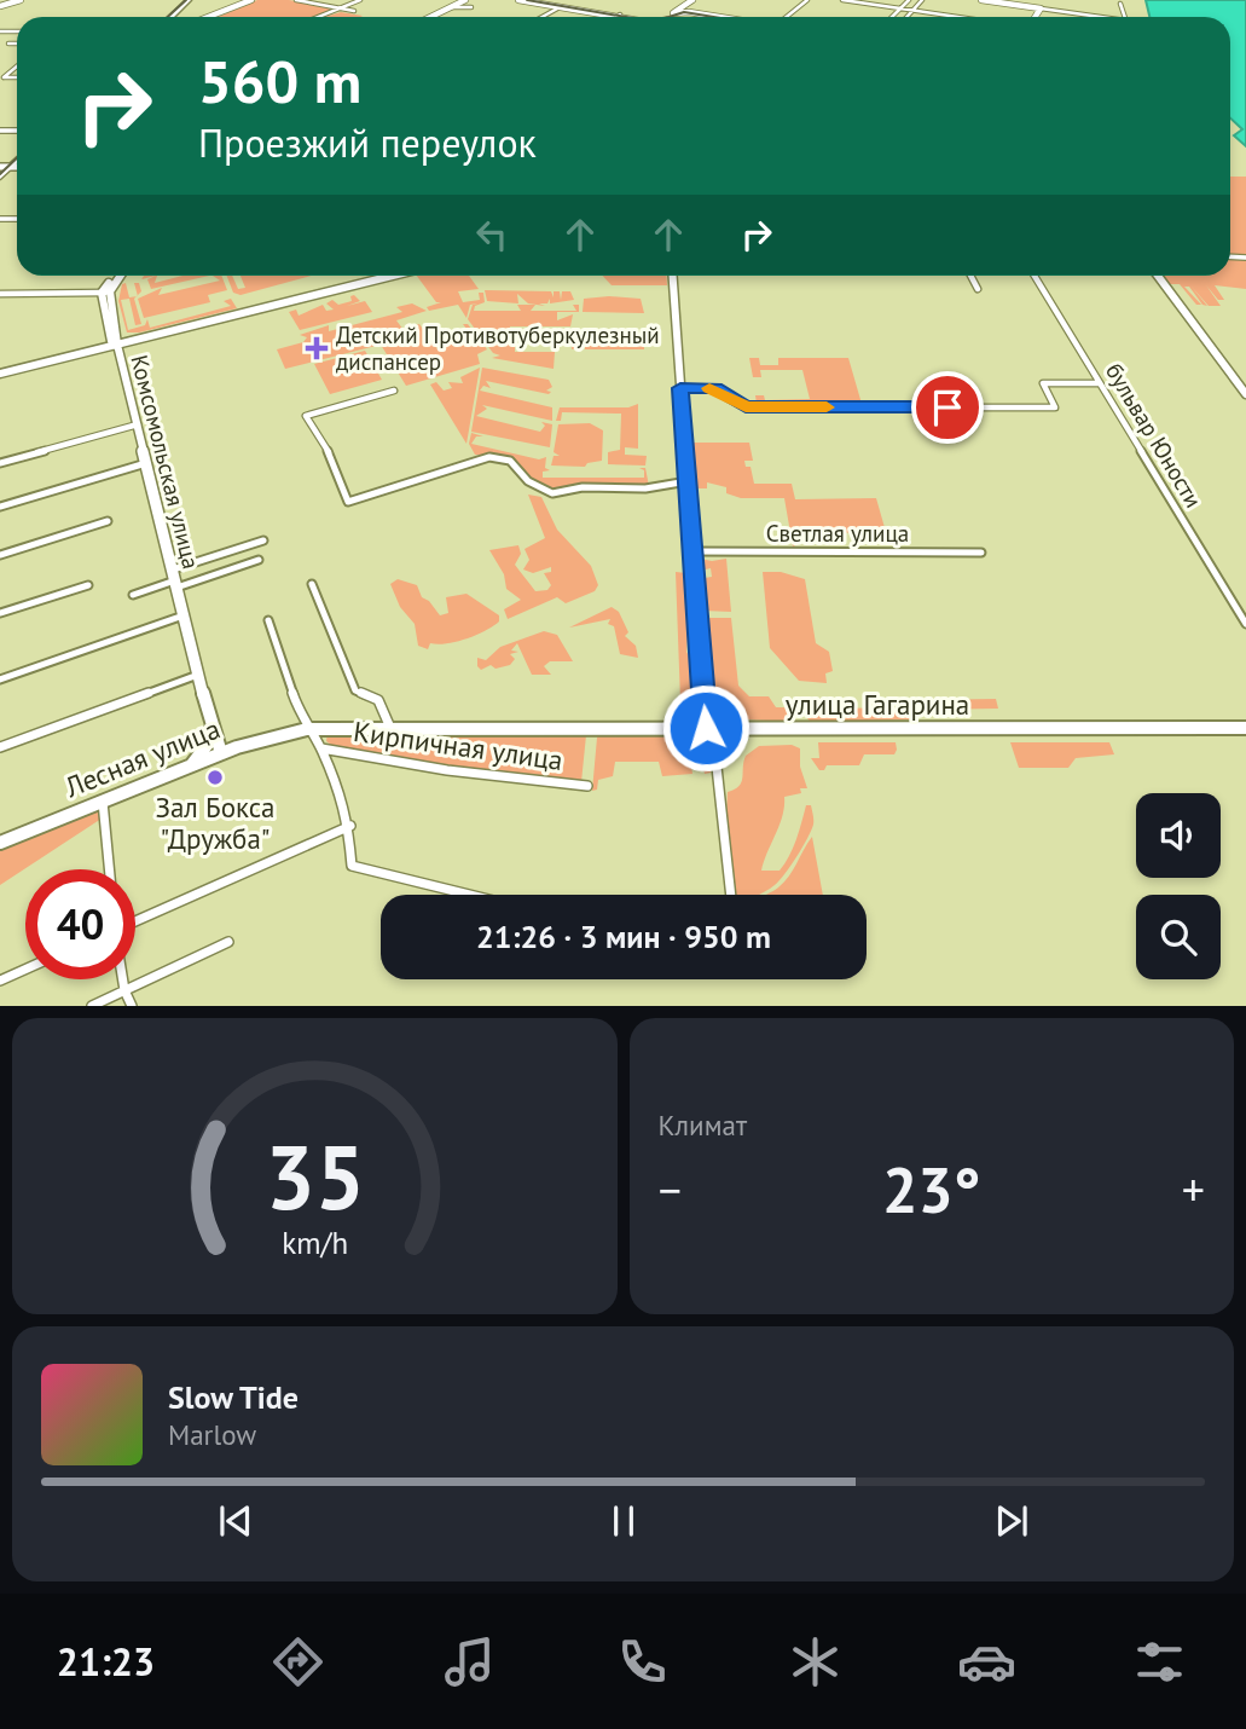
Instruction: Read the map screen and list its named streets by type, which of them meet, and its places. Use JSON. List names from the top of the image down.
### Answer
{
  "streets": {
    "street": [
      "бульвар Юности",
      "Комсомольская улица",
      "Светлая улица",
      "улица Гагарина",
      "Кирпичная улица",
      "Лесная улица"
    ]
  },
  "crossings": [
    ["Комсомольская улица", "Лесная улица"],
    ["улица Гагарина", "Лесная улица"]
  ],
  "places": {
    "health": ["Детский Противотуберкулезный диспансер"],
    "other": ["Зал Бокса \"Дружба\""]
  },
  "page": {
    "turn": ["560 m", "Проезжий переулок"],
    "limit": "40",
    "trip": "21:26 · 3 мин · 950 m",
    "tile": "Климат",
    "heat": ["−", "23°", "+"],
    "song": ["Slow Tide", "Marlow"],
    "tabs": "21:23",
    "gauge": ["35", "km/h"]
  }
}
